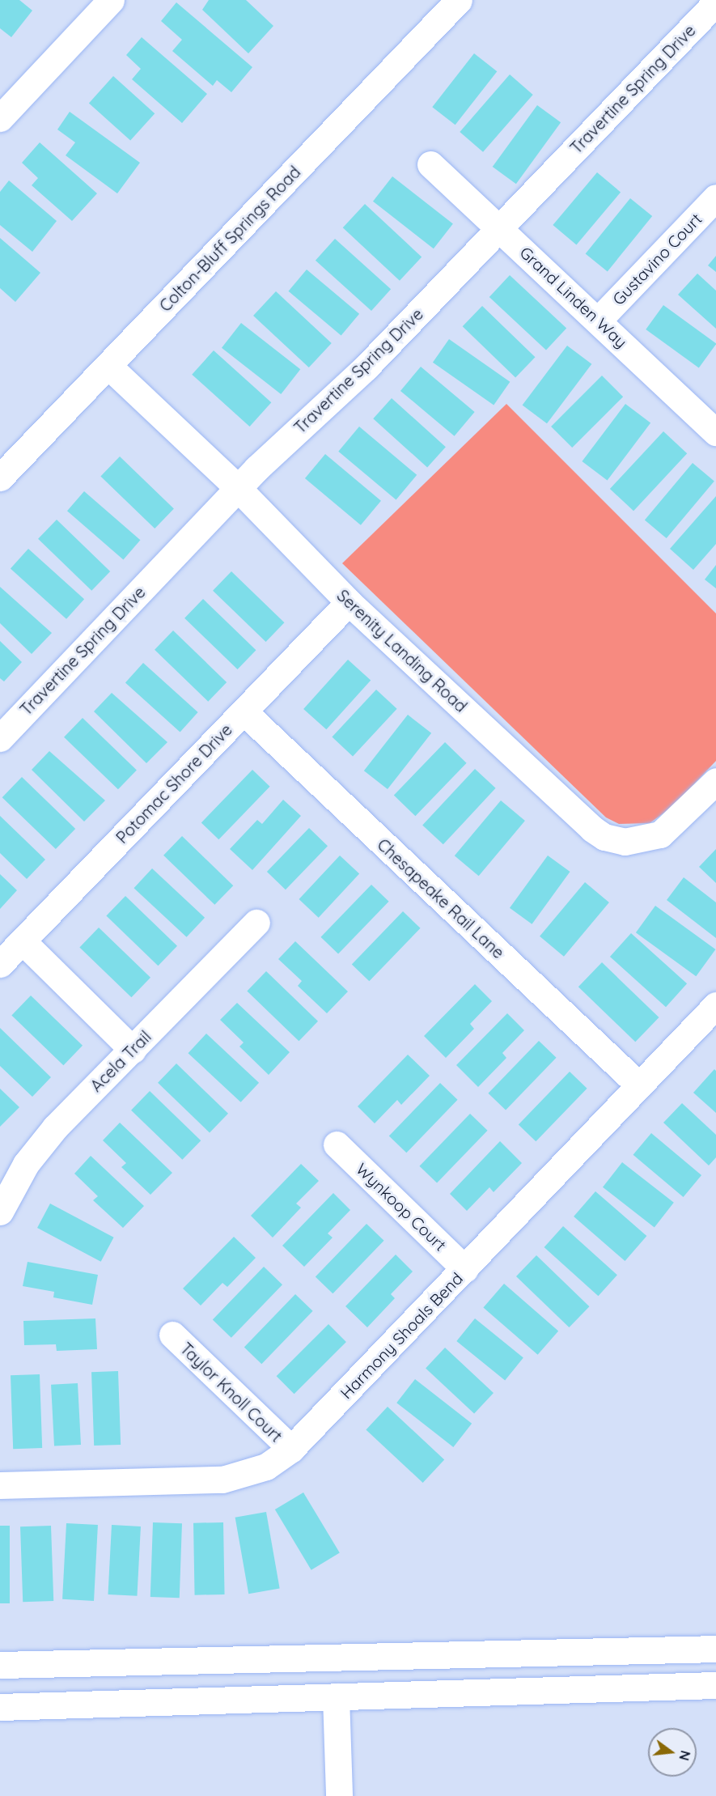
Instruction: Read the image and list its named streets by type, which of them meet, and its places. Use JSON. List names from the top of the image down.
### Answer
{
  "streets": {
    "street": [
      "Travertine Spring Drive",
      "Colton-Bluff Springs Road",
      "Gustavino Court",
      "Grand Linden Way",
      "Serenity Landing Road",
      "Potomac Shore Drive",
      "Chesapeake Rail Lane",
      "Acela Trail",
      "Wynkoop Court",
      "Harmony Shoals Bend",
      "Taylor Knoll Court"
    ]
  },
  "crossings": [
    ["Travertine Spring Drive", "Grand Linden Way"],
    ["Travertine Spring Drive", "Serenity Landing Road"],
    ["Colton-Bluff Springs Road", "Serenity Landing Road"],
    ["Gustavino Court", "Grand Linden Way"],
    ["Serenity Landing Road", "Potomac Shore Drive"],
    ["Potomac Shore Drive", "Chesapeake Rail Lane"],
    ["Chesapeake Rail Lane", "Harmony Shoals Bend"],
    ["Wynkoop Court", "Harmony Shoals Bend"],
    ["Harmony Shoals Bend", "Taylor Knoll Court"]
  ],
  "north": "right"
}
